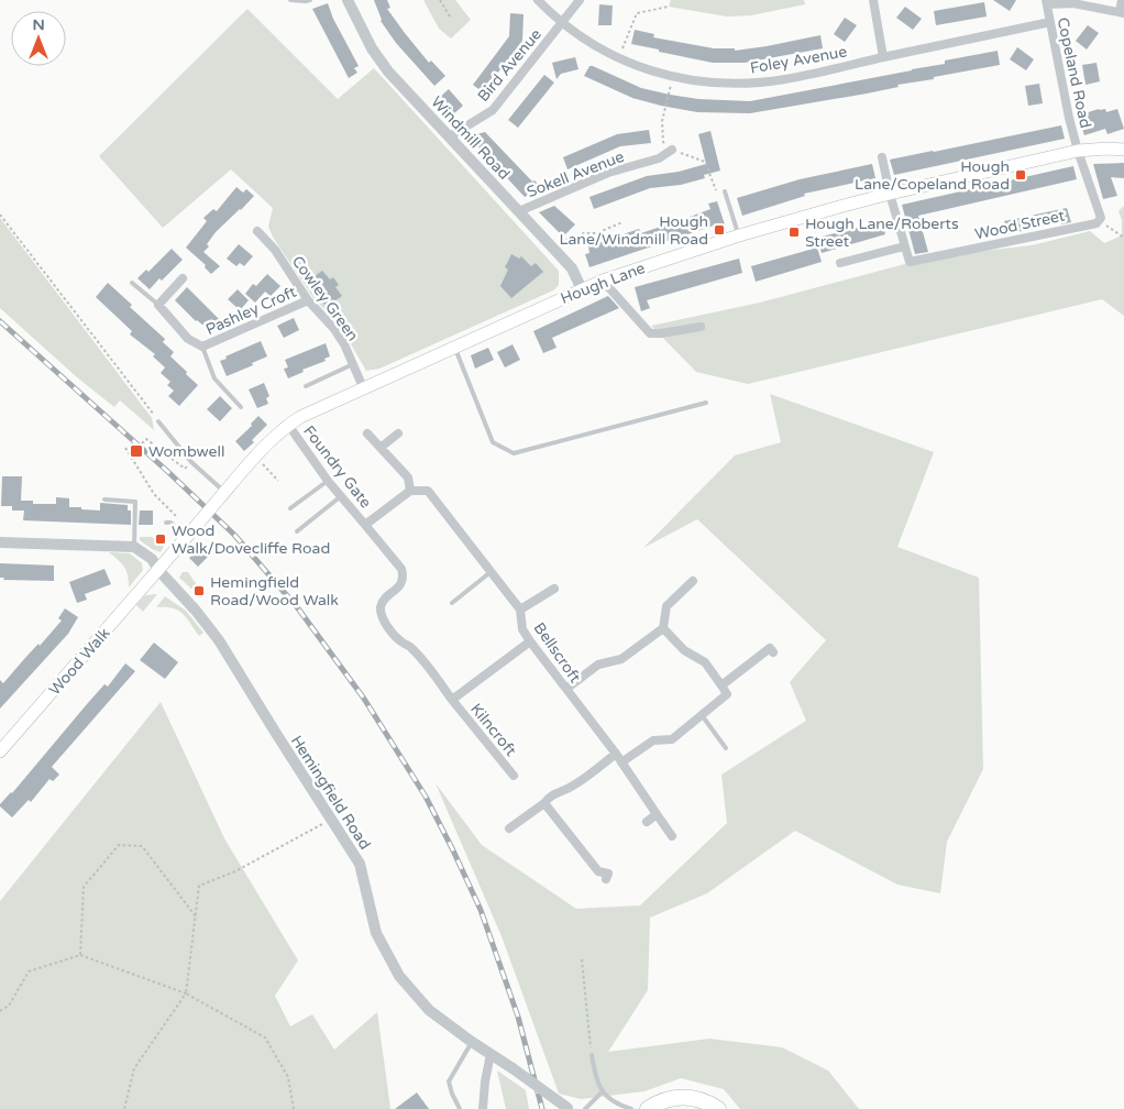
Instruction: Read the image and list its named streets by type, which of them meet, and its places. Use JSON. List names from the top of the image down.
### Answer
{
  "streets": {
    "main road": ["Hough Lane", "Wood Walk"],
    "street": [
      "Foley Avenue",
      "Bird Avenue",
      "Copeland Road",
      "Windmill Road",
      "Sokell Avenue",
      "Wood Street",
      "Cowley Green",
      "Pashley Croft",
      "Foundry Gate",
      "Bellscroft",
      "Kilncroft",
      "Hemingfield Road"
    ]
  },
  "crossings": [
    ["Foley Avenue", "Bird Avenue"],
    ["Foley Avenue", "Copeland Road"],
    ["Bird Avenue", "Windmill Road"],
    ["Copeland Road", "Hough Lane"],
    ["Windmill Road", "Sokell Avenue"],
    ["Windmill Road", "Hough Lane"],
    ["Hough Lane", "Cowley Green"],
    ["Hough Lane", "Foundry Gate"],
    ["Hough Lane", "Wood Walk"],
    ["Hough Lane", "Hemingfield Road"],
    ["Cowley Green", "Pashley Croft"],
    ["Foundry Gate", "Bellscroft"],
    ["Foundry Gate", "Kilncroft"],
    ["Bellscroft", "Kilncroft"],
    ["Wood Walk", "Hemingfield Road"]
  ],
  "places": {
    "transit": [
      "Hough Lane/Copeland Road",
      "Hough Lane/Windmill Road",
      "Hough Lane/Roberts Street",
      "Wombwell",
      "Wood Walk/Dovecliffe Road",
      "Hemingfield Road/Wood Walk"
    ]
  },
  "north": "top"
}
